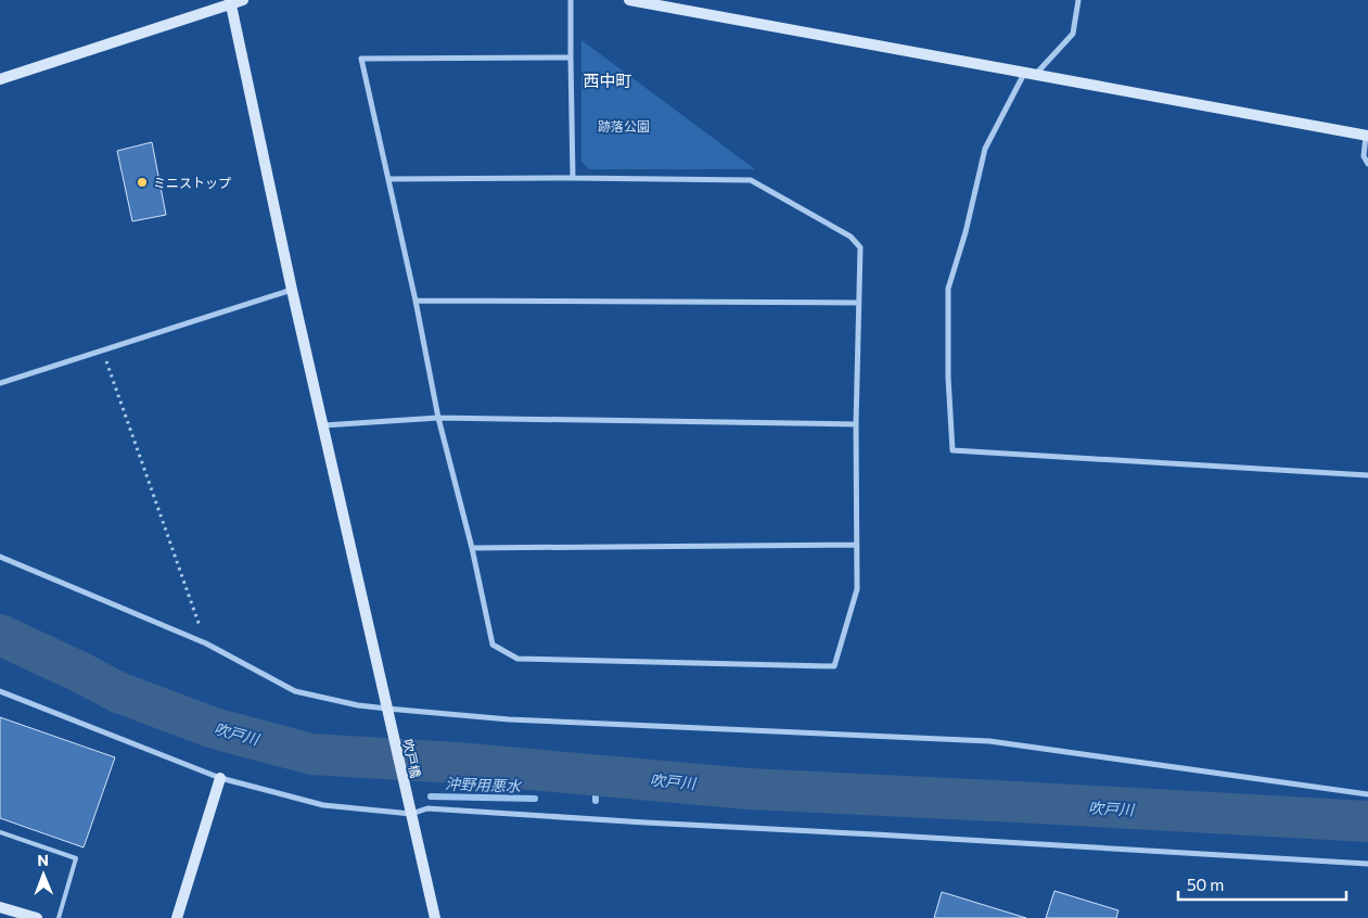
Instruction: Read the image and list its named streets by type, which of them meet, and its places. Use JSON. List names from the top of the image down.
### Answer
{
  "streets": {
    "street": ["吹戸橋"]
  },
  "districts": ["西中町"],
  "water": ["吹戸川", "沖野用悪水"],
  "parks": ["跡落公園"],
  "places": ["ミニストップ"],
  "scale_bar": "50 m",
  "north": "top"
}
